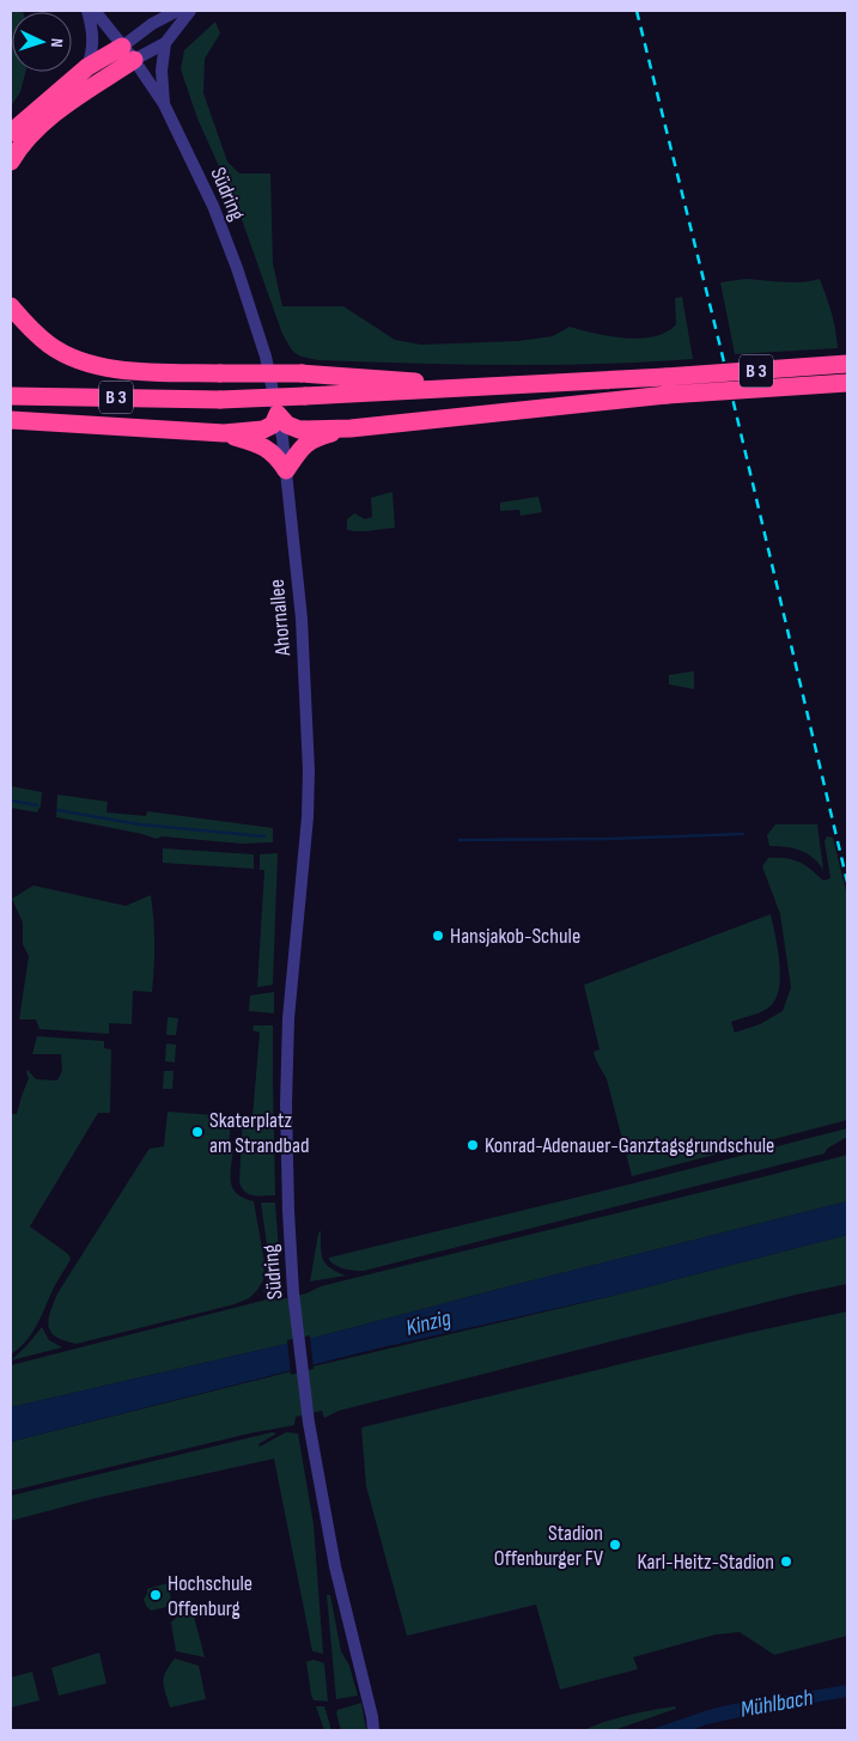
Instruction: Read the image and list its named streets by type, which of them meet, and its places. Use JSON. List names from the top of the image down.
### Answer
{
  "streets": {
    "highway": ["B 3"],
    "street": ["Südring", "Ahornallee"]
  },
  "crossings": [
    ["Südring", "Ahornallee"]
  ],
  "water": ["Kinzig", "Mühlbach"],
  "places": [
    "Hansjakob-Schule",
    "Skaterplatz am Strandbad",
    "Konrad-Adenauer-Ganztagsgrundschule",
    "Stadion Offenburger FV",
    "Karl-Heitz-Stadion",
    "Hochschule Offenburg"
  ],
  "north": "right"
}
